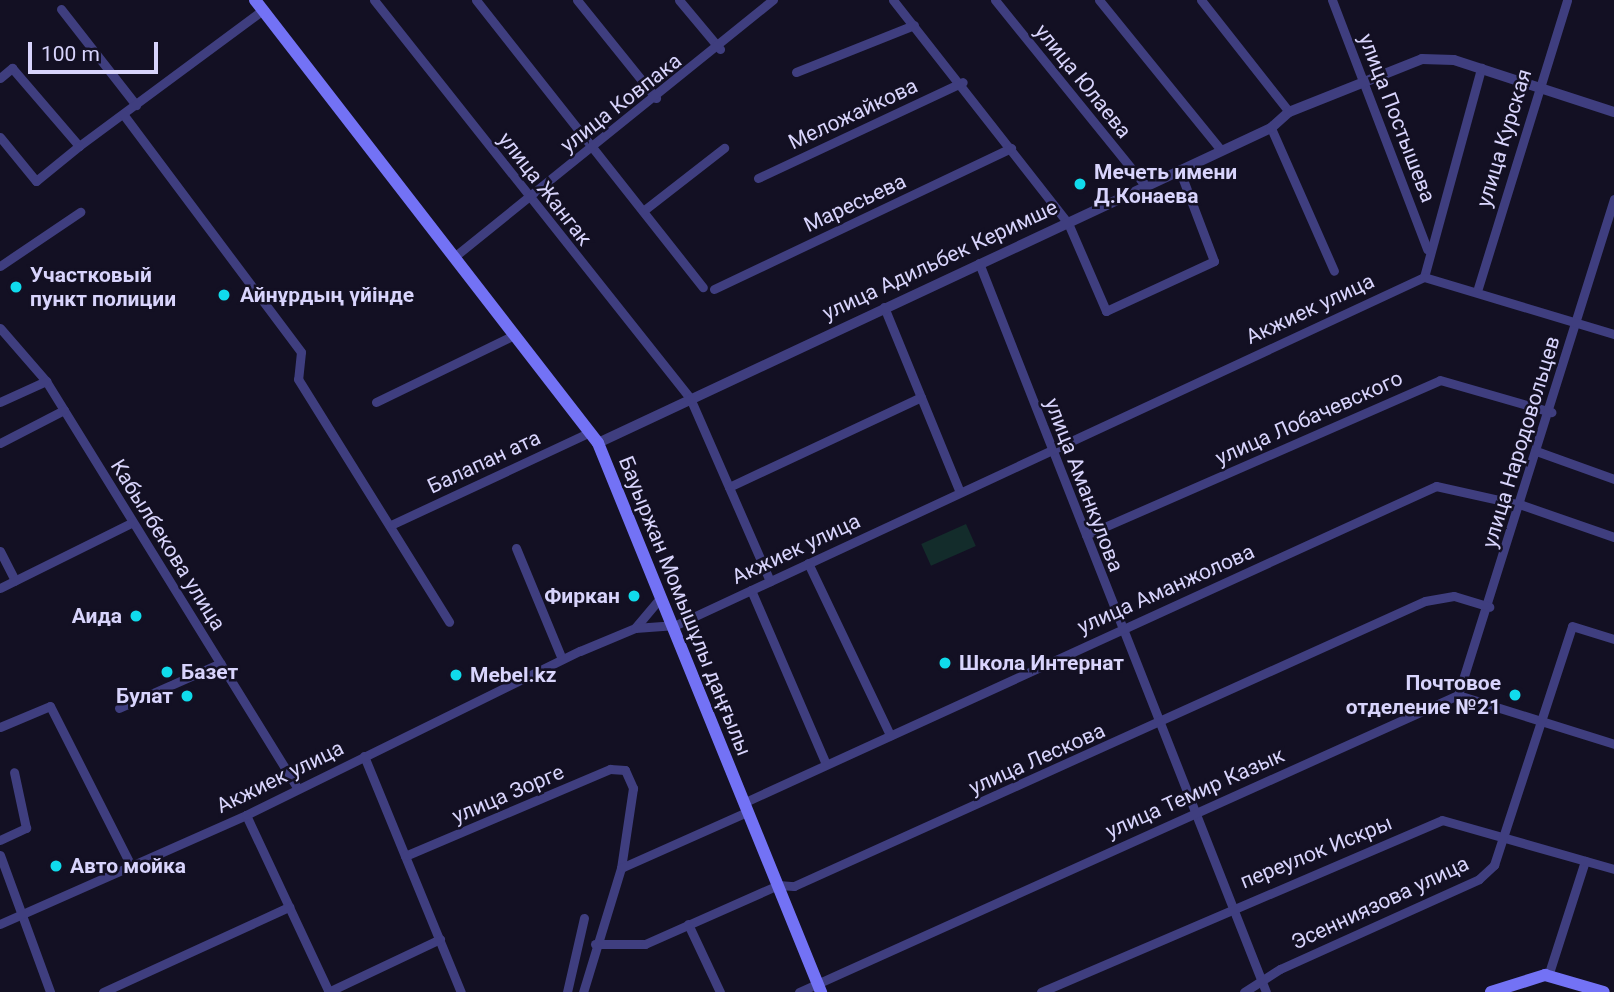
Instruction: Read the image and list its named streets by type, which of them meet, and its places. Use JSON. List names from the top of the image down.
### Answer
{
  "streets": {
    "main road": ["Бауыржан Момышұлы даңғылы"],
    "street": [
      "улица Юлаева",
      "улица Ковпака",
      "Меложайкова",
      "улица Постышева",
      "улица Курская",
      "улица Жангак",
      "Маресьева",
      "улица Адильбек Керимше",
      "Акжиек улица",
      "улица Лобачевского",
      "улица Народовольцев",
      "Балапан ата",
      "улица Аманкулова",
      "Кабылбекова улица",
      "улица Аманжолова",
      "улица Лескова",
      "улица Темир Казык",
      "улица Зорге",
      "переулок Искры",
      "Эсенниязова улица"
    ]
  },
  "crossings": [
    ["улица Юлаева", "улица Адильбек Керимше"],
    ["улица Ковпака", "улица Жангак"],
    ["улица Ковпака", "Бауыржан Момышұлы даңғылы"],
    ["улица Постышева", "улица Адильбек Керимше"],
    ["улица Курская", "улица Адильбек Керимше"],
    ["улица Жангак", "улица Адильбек Керимше"],
    ["улица Жангак", "Акжиек улица"],
    ["улица Адильбек Керимше", "улица Аманкулова"],
    ["улица Адильбек Керимше", "Бауыржан Момышұлы даңғылы"],
    ["Акжиек улица", "улица Аманкулова"],
    ["Акжиек улица", "Кабылбекова улица"],
    ["Акжиек улица", "Бауыржан Момышұлы даңғылы"],
    ["улица Лобачевского", "улица Народовольцев"],
    ["улица Лобачевского", "улица Аманкулова"],
    ["улица Народовольцев", "улица Аманжолова"],
    ["улица Народовольцев", "улица Лескова"],
    ["улица Народовольцев", "улица Темир Казык"],
    ["Балапан ата", "Бауыржан Момышұлы даңғылы"],
    ["улица Аманкулова", "улица Аманжолова"],
    ["улица Аманкулова", "улица Лескова"],
    ["улица Аманкулова", "улица Темир Казык"],
    ["улица Аманкулова", "переулок Искры"],
    ["улица Аманкулова", "Эсенниязова улица"],
    ["улица Аманжолова", "Бауыржан Момышұлы даңғылы"],
    ["улица Аманжолова", "улица Зорге"],
    ["Бауыржан Момышұлы даңғылы", "улица Лескова"],
    ["Бауыржан Момышұлы даңғылы", "улица Темир Казык"],
    ["переулок Искры", "Эсенниязова улица"]
  ],
  "places": [
    "Мечеть имени Д.Конаева",
    "Участковый пункт полиции",
    "Айнұрдың үйінде",
    "Фиркан",
    "Аида",
    "Школа Интернат",
    "Базет",
    "Mebel.kz",
    "Почтовое отделение №21",
    "Булат",
    "Авто мойка"
  ],
  "scale_bar": "100 m"
}
